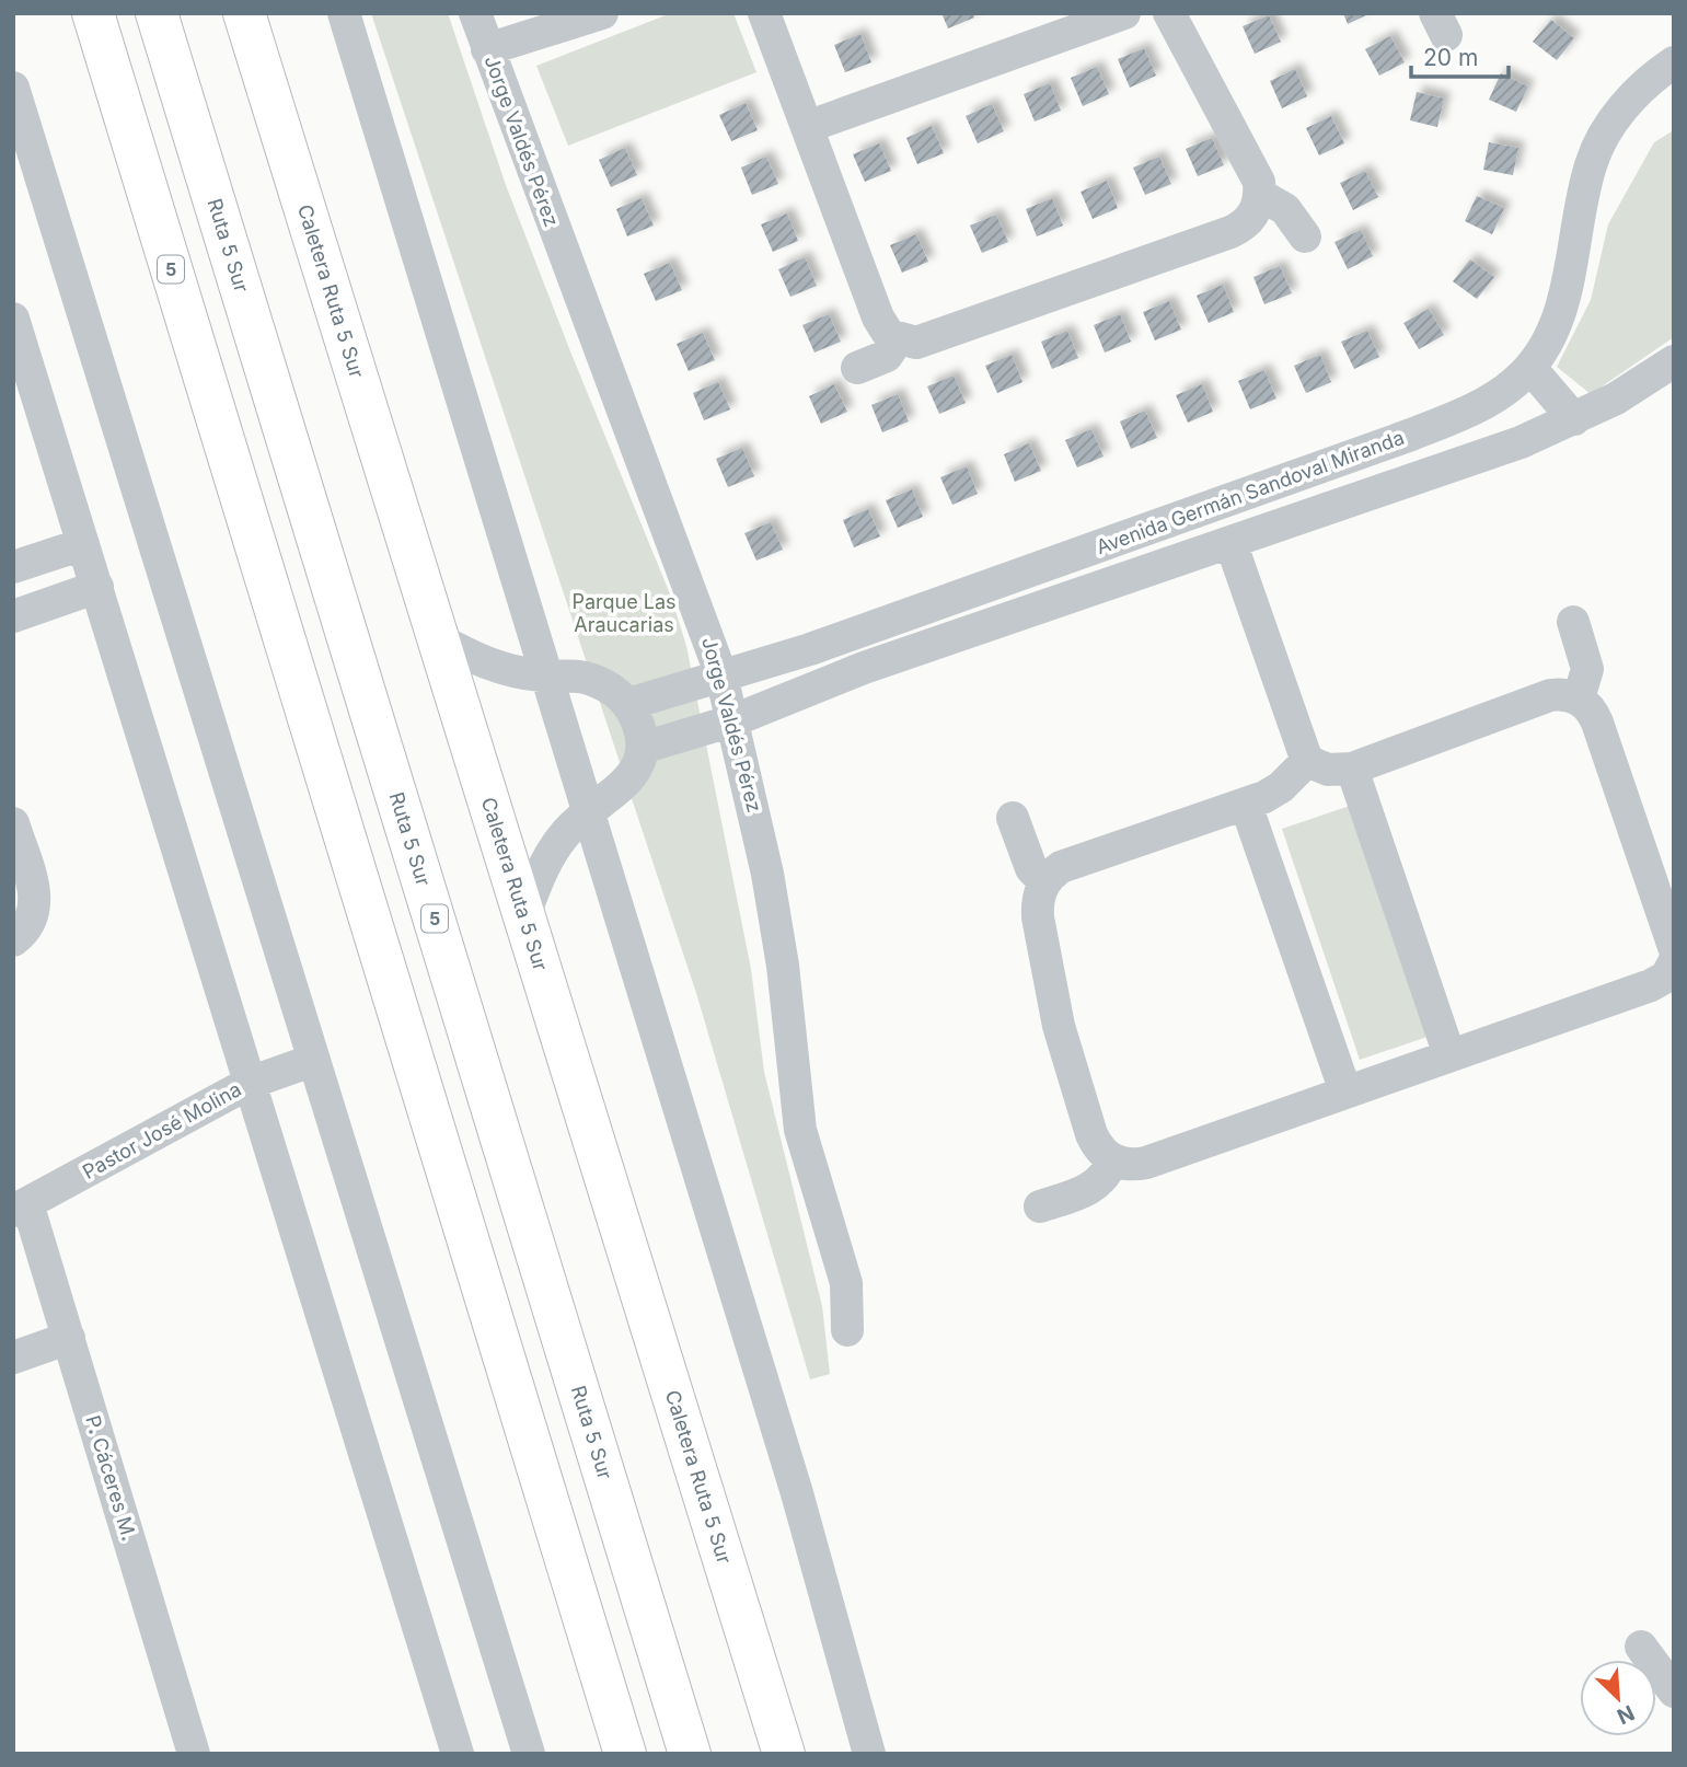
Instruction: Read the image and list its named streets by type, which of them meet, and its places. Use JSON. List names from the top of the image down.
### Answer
{
  "streets": {
    "main road": ["Ruta 5 Sur", "5", "Caletera Ruta 5 Sur"],
    "street": [
      "Jorge Valdés Pérez",
      "Avenida Germán Sandoval Miranda",
      "Pastor José Molina",
      "P. Cáceres M."
    ]
  },
  "crossings": [
    ["Jorge Valdés Pérez", "Avenida Germán Sandoval Miranda"],
    ["Pastor José Molina", "P. Cáceres M."]
  ],
  "parks": ["Parque Las Araucarias"],
  "scale_bar": "20 m",
  "north": "bottom right"
}
